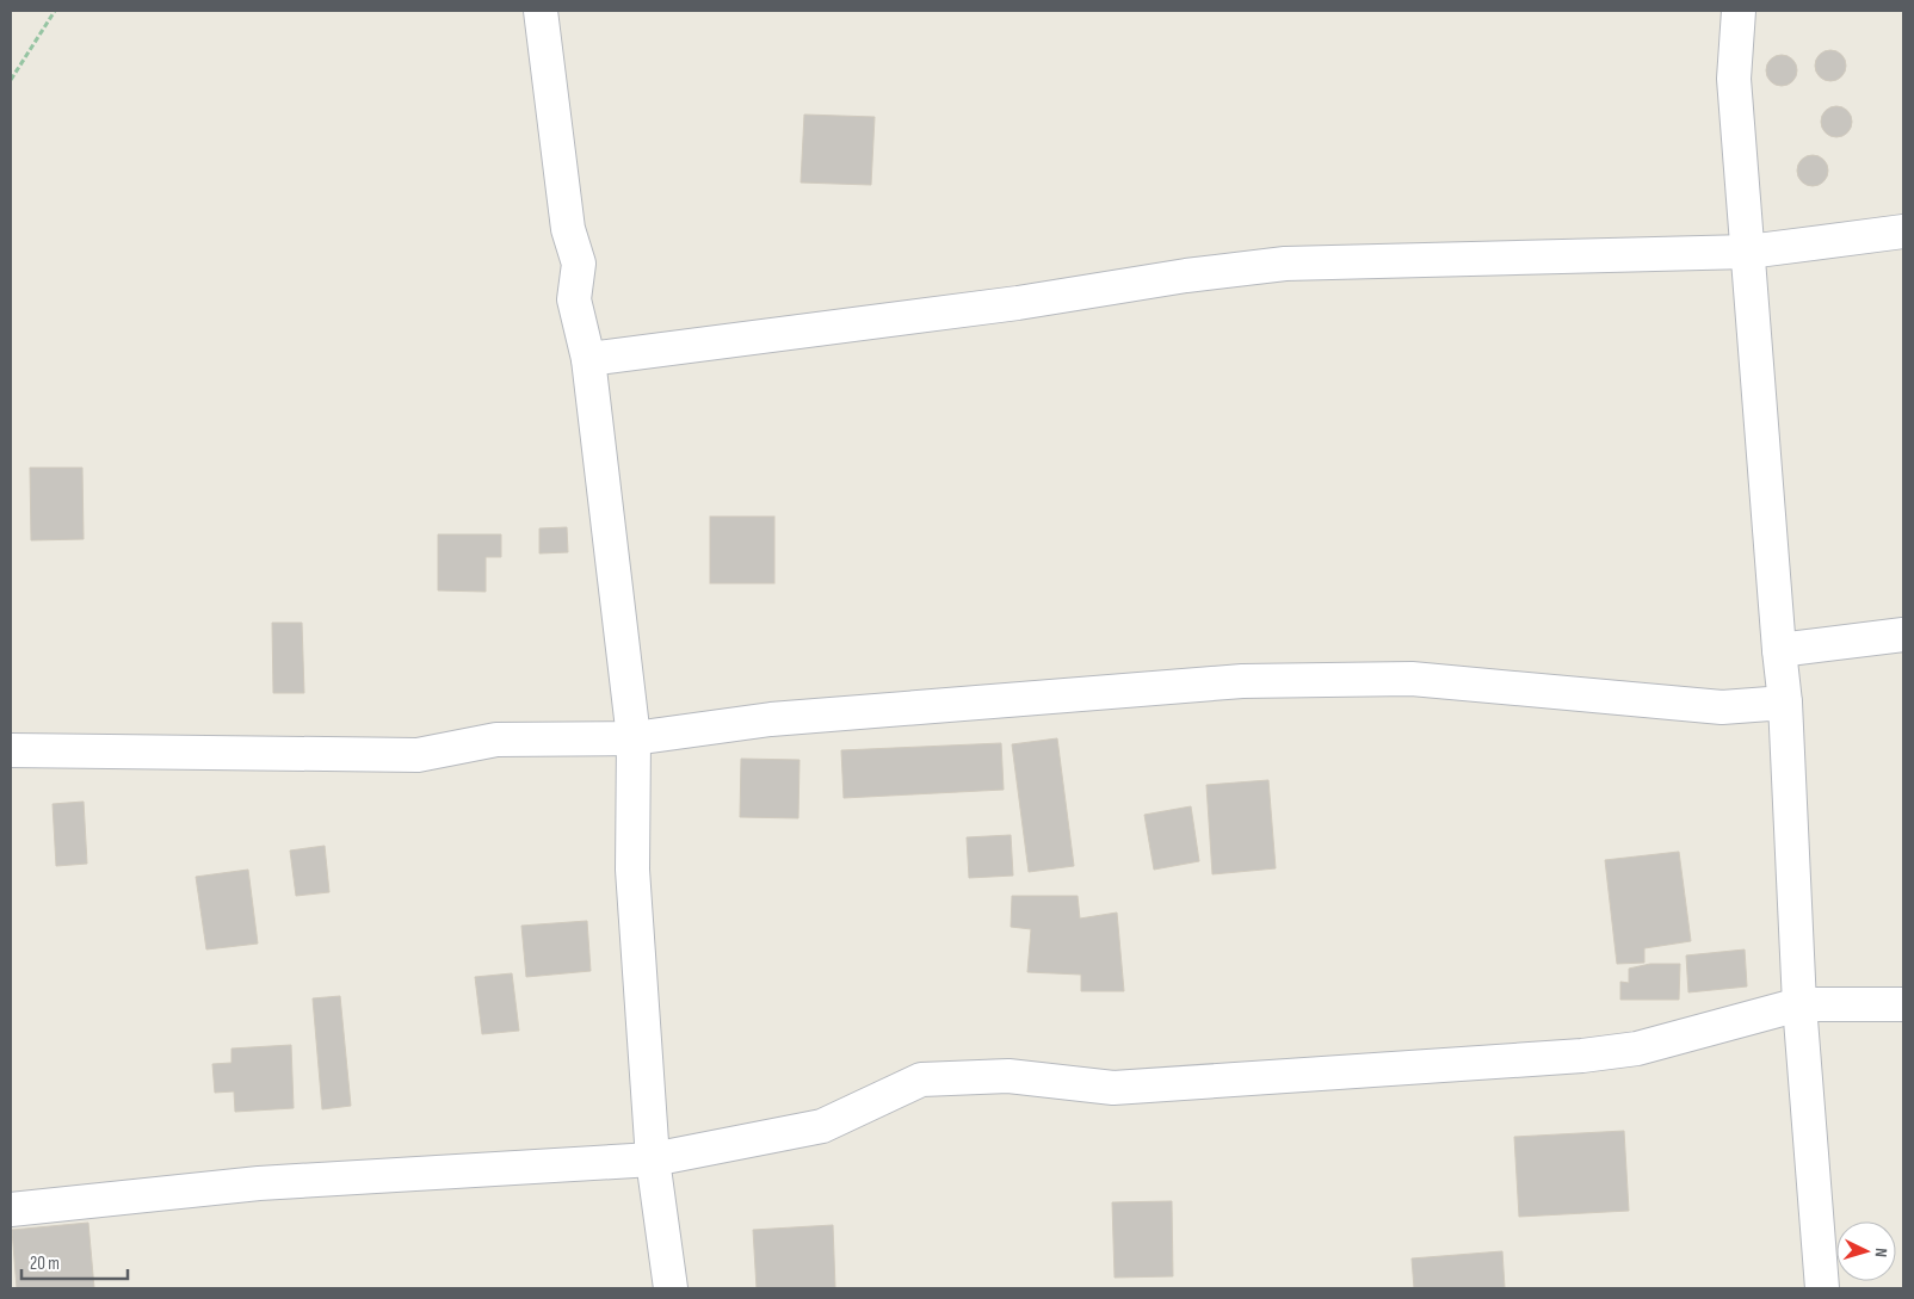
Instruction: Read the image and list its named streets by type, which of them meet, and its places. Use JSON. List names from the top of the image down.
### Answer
{
  "scale_bar": "20 m",
  "north": "right"
}
